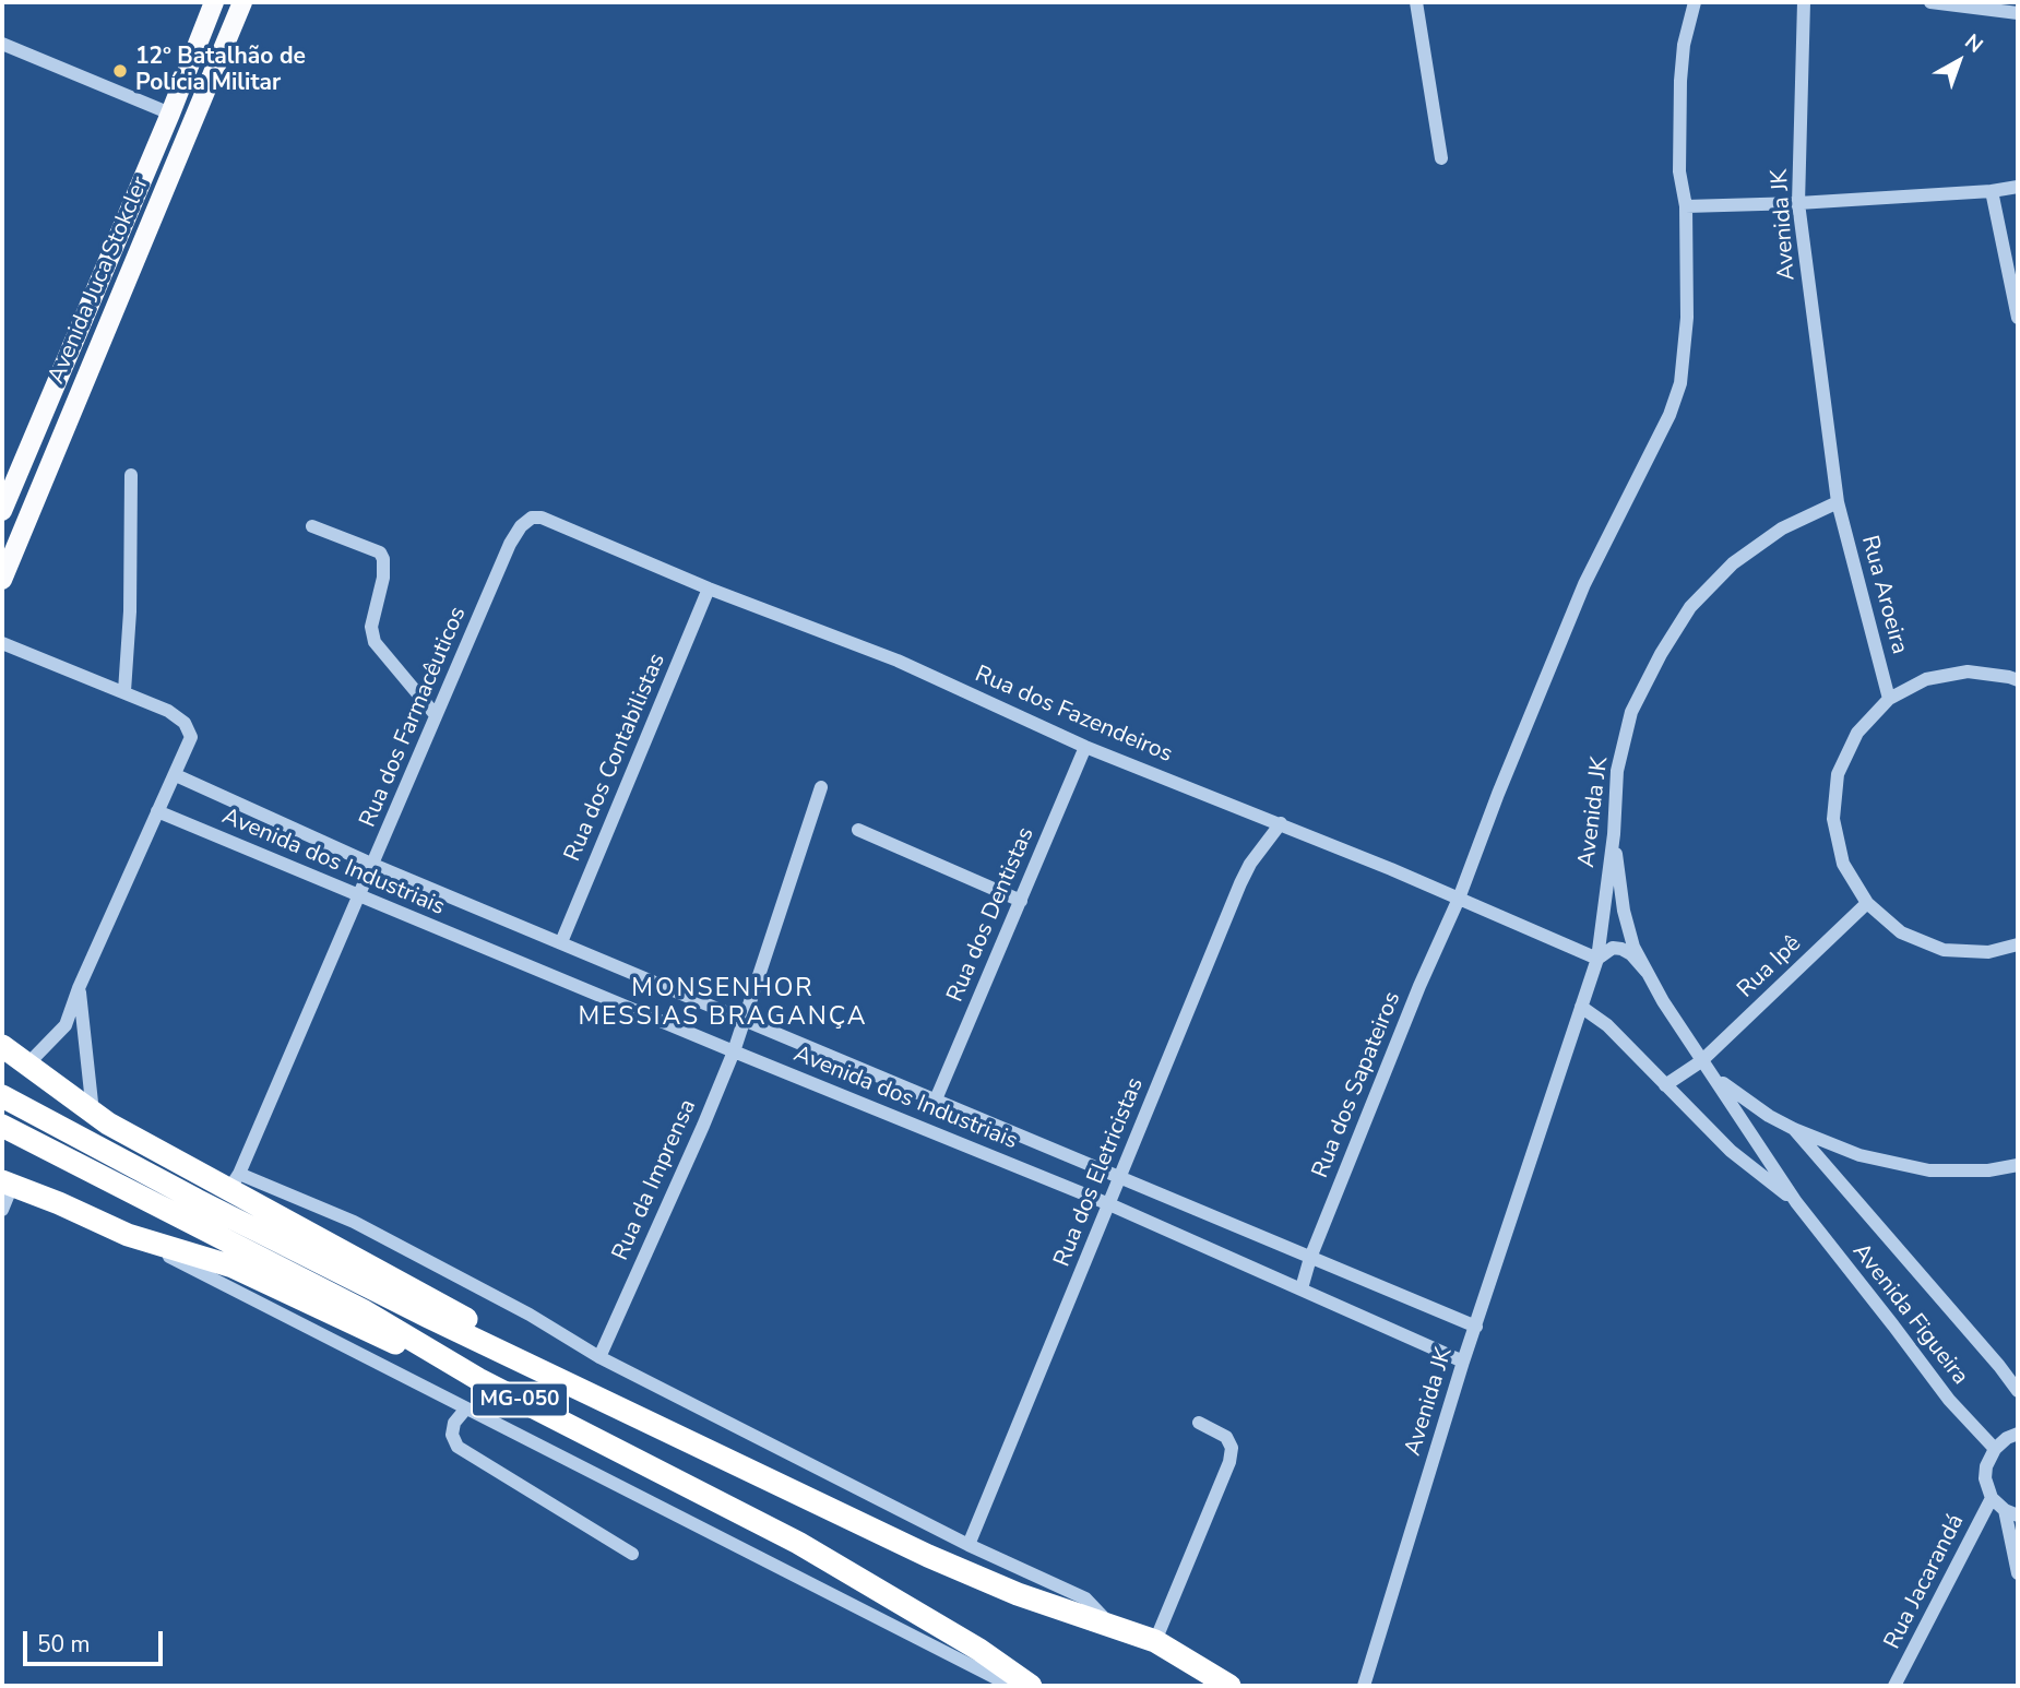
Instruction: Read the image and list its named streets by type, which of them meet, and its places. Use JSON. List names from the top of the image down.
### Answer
{
  "streets": {
    "highway": ["MG-050"],
    "main road": ["Avenida Juca Stokcler"],
    "street": [
      "Avenida JK",
      "Rua Aroeira",
      "Rua dos Fazendeiros",
      "Rua dos Farmacêuticos",
      "Rua dos Contabilistas",
      "Avenida dos Industriais",
      "Rua dos Dentistas",
      "Rua Ipê",
      "Rua dos Sapateiros",
      "Rua dos Eletricistas",
      "Rua da Imprensa",
      "Avenida Figueira",
      "Rua Jacarandá"
    ]
  },
  "crossings": [
    ["Avenida JK", "Rua Aroeira"],
    ["Avenida JK", "Rua dos Fazendeiros"],
    ["Avenida JK", "Avenida dos Industriais"],
    ["Avenida JK", "Avenida Figueira"],
    ["Rua dos Fazendeiros", "Rua dos Farmacêuticos"],
    ["Rua dos Fazendeiros", "Rua dos Contabilistas"],
    ["Rua dos Fazendeiros", "Rua dos Dentistas"],
    ["Rua dos Fazendeiros", "Rua dos Sapateiros"],
    ["Rua dos Fazendeiros", "Rua dos Eletricistas"],
    ["Rua dos Farmacêuticos", "Avenida dos Industriais"],
    ["Rua dos Contabilistas", "Avenida dos Industriais"],
    ["Avenida dos Industriais", "Rua dos Dentistas"],
    ["Avenida dos Industriais", "Rua dos Sapateiros"],
    ["Avenida dos Industriais", "Rua dos Eletricistas"],
    ["Avenida dos Industriais", "Rua da Imprensa"],
    ["Rua Ipê", "Avenida Figueira"]
  ],
  "districts": ["MONSENHOR MESSIAS BRAGANÇA"],
  "places": ["12º Batalhão de Polícia Militar"],
  "scale_bar": "50 m",
  "north": "top right"
}
